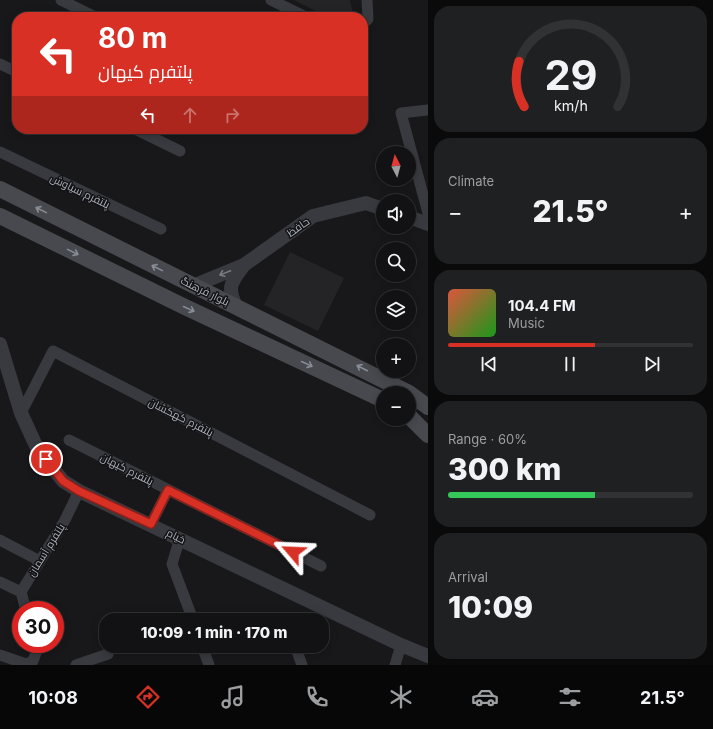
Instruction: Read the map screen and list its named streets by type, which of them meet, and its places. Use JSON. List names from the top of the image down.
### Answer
{
  "streets": {
    "main road": ["بلوار فرهنگ"],
    "street": [
      "پلتفرم سیاوش",
      "حافظ",
      "پلتفرم کهکشان",
      "پلتفرم کیهان",
      "خیام",
      "پلتفرم آسمان"
    ]
  },
  "crossings": [
    ["پلتفرم کهکشان", "خیام"],
    ["پلتفرم کیهان", "خیام"],
    ["خیام", "پلتفرم آسمان"]
  ],
  "north": "top",
  "page": {
    "turn": ["80 m", "پلتفرم کیهان"],
    "tile": [
      "Climate",
      ["Range · 60%", "300 km"],
      ["Arrival", "10:09"]
    ],
    "map_buttons": ["+", "−"],
    "heat": ["−", "21.5°", "+"],
    "song": ["104.4 FM", "Music"],
    "limit": "30",
    "trip": "10:09 · 1 min · 170 m",
    "tabs": ["10:08", "21.5°"],
    "gauge": ["29", "km/h"]
  }
}
